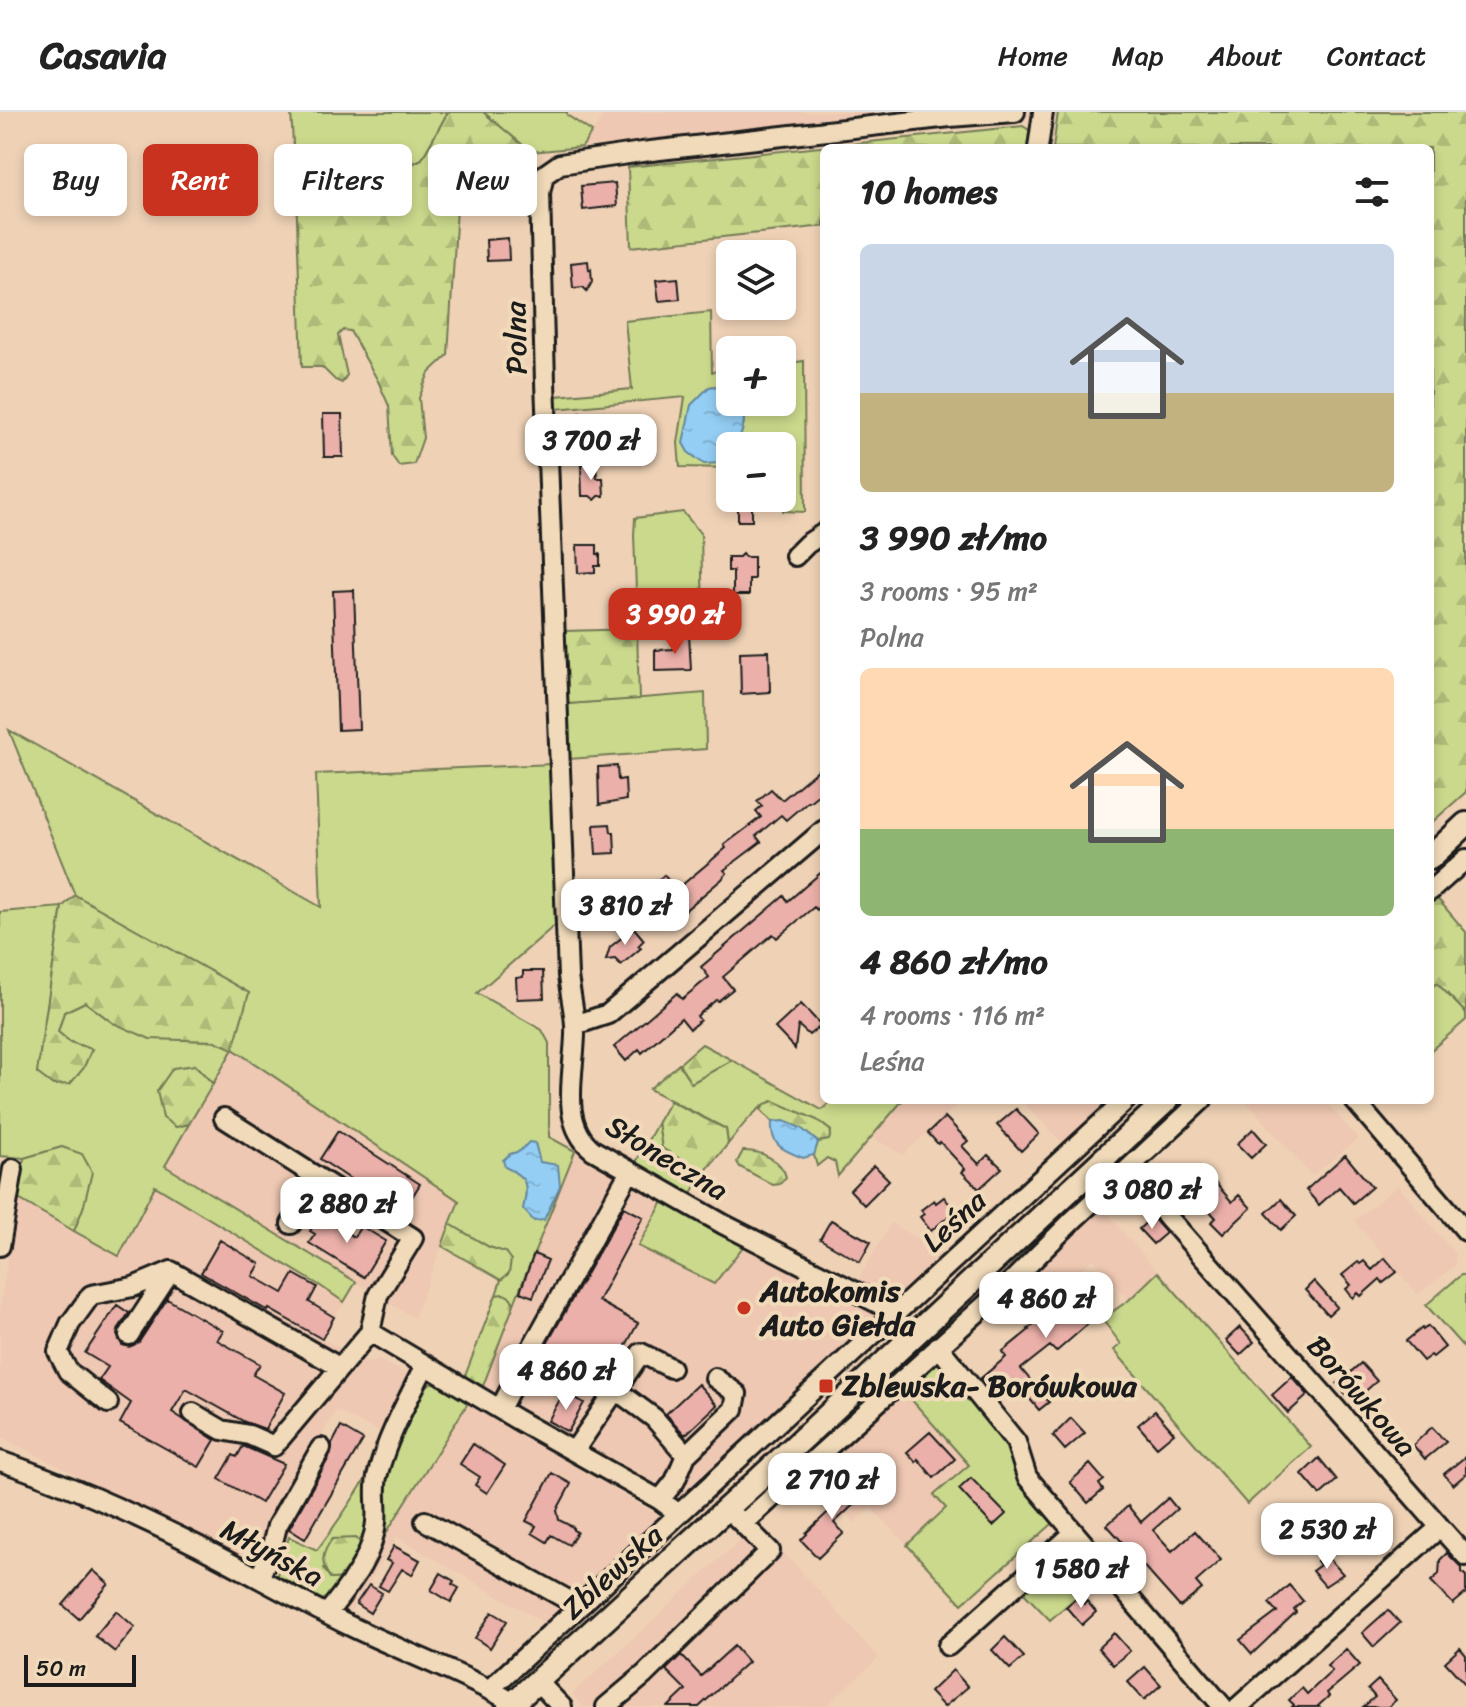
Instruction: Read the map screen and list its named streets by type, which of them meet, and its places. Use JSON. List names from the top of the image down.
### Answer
{
  "streets": {
    "main road": ["Zblewska"],
    "street": [
      "Polna",
      "Słoneczna",
      "Leśna",
      "Borówkowa",
      "Młyńska"
    ]
  },
  "crossings": [
    ["Polna", "Słoneczna"],
    ["Słoneczna", "Leśna"],
    ["Leśna", "Młyńska"],
    ["Borówkowa", "Zblewska"],
    ["Młyńska", "Zblewska"]
  ],
  "places": {
    "other": ["Autokomis Auto Giełda"],
    "transit": ["Zblewska- Borówkowa"]
  },
  "scale_bar": "50 m",
  "page": {
    "header": "Casavia",
    "nav": [
      "Home",
      "Map",
      "About",
      "Contact"
    ],
    "chip": [
      "Buy",
      "Rent",
      "Filters",
      "New"
    ],
    "heading": "10 homes",
    "map_buttons": ["+", "−"],
    "list": [
      {
        "name": "3 990 zł/mo",
        "note": "3 rooms · 95 m² · Polna"
      },
      {
        "name": "4 860 zł/mo",
        "note": "4 rooms · 116 m² · Leśna"
      }
    ],
    "price": [
      "3 700 zł",
      "3 990 zł",
      "3 810 zł",
      "3 080 zł",
      "2 880 zł",
      "4 860 zł",
      "4 860 zł",
      "2 710 zł",
      "2 530 zł",
      "1 580 zł"
    ],
    "scale": "50 m"
  }
}
